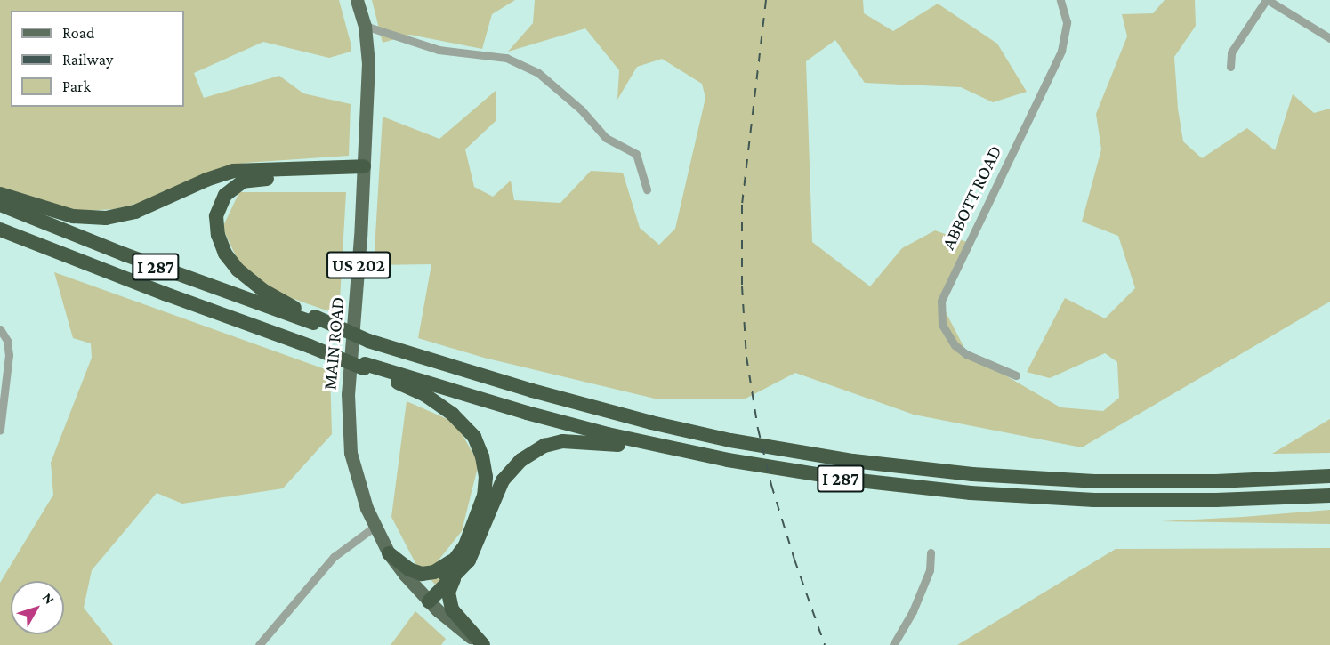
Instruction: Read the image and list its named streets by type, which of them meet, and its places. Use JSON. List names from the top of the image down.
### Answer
{
  "streets": {
    "highway": ["I 287"],
    "main road": ["US 202", "MAIN ROAD"],
    "street": ["ABBOTT ROAD"]
  },
  "legend": ["Road", "Railway", "Park"],
  "north": "top right"
}
